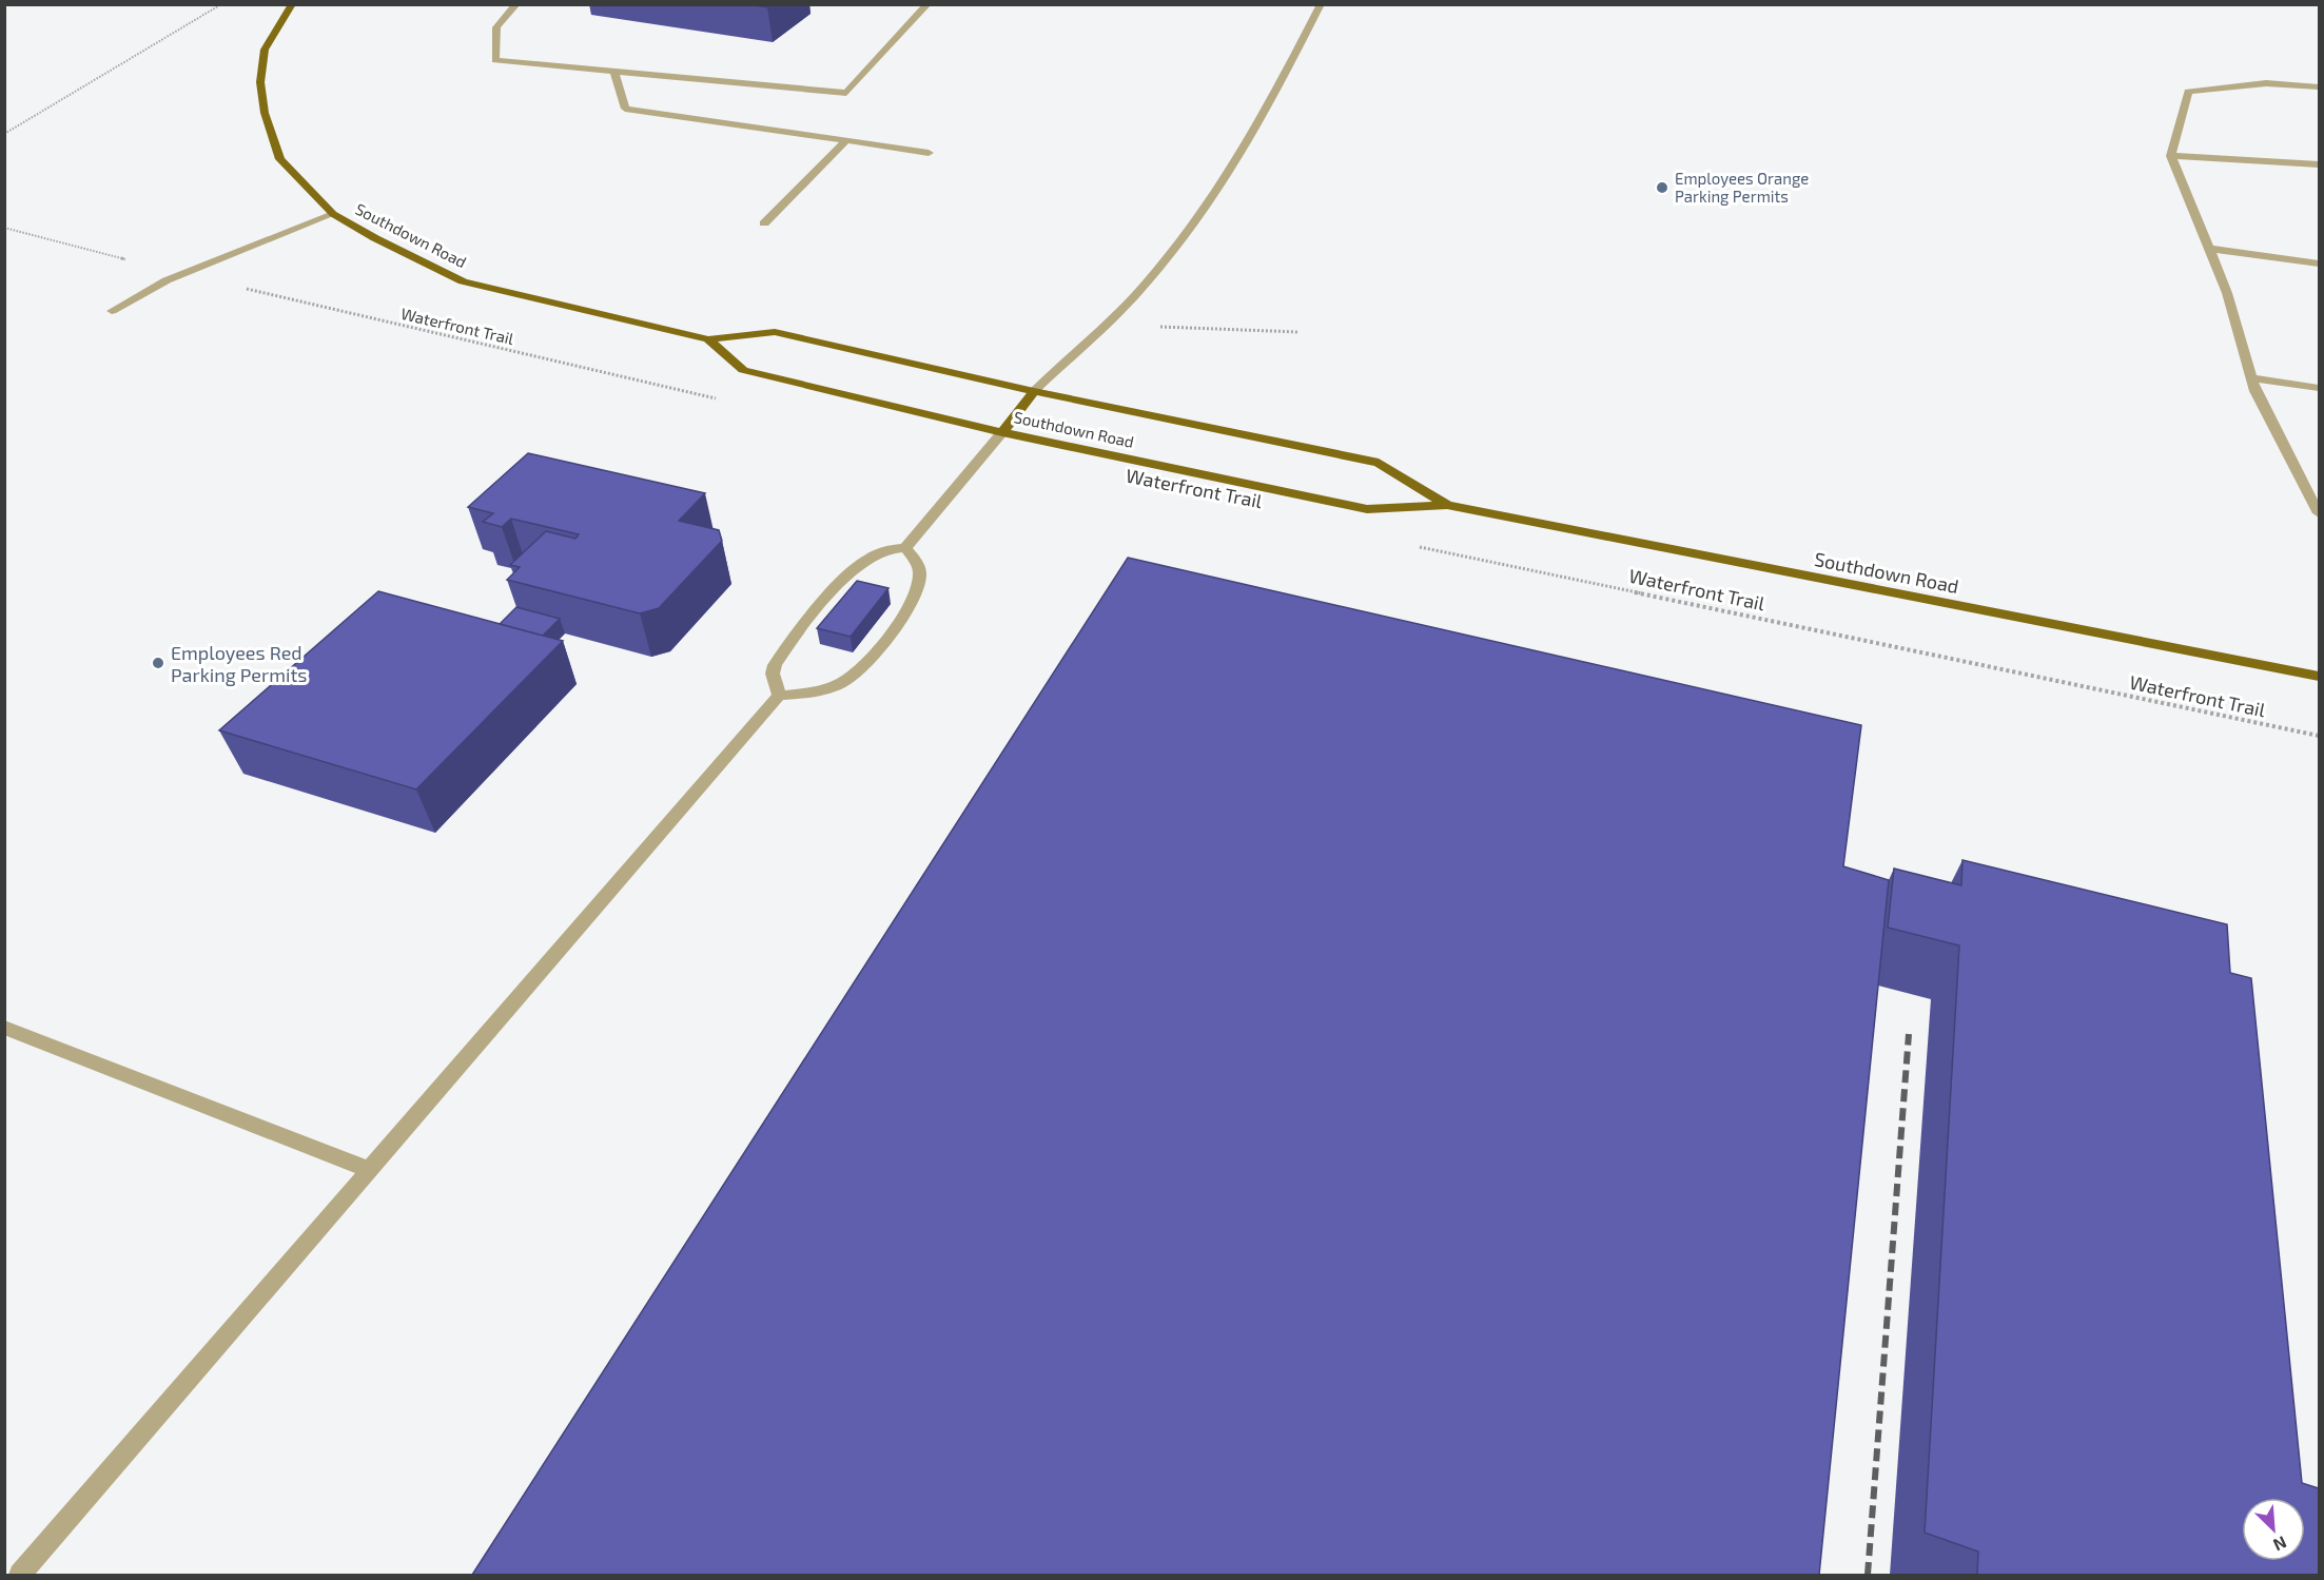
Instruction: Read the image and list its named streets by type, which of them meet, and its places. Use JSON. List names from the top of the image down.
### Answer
{
  "streets": {
    "main road": ["Southdown Road"],
    "path": ["Waterfront Trail"]
  },
  "places": ["Employees Orange Parking Permits", "Employees Red Parking Permits"],
  "north": "bottom right"
}
